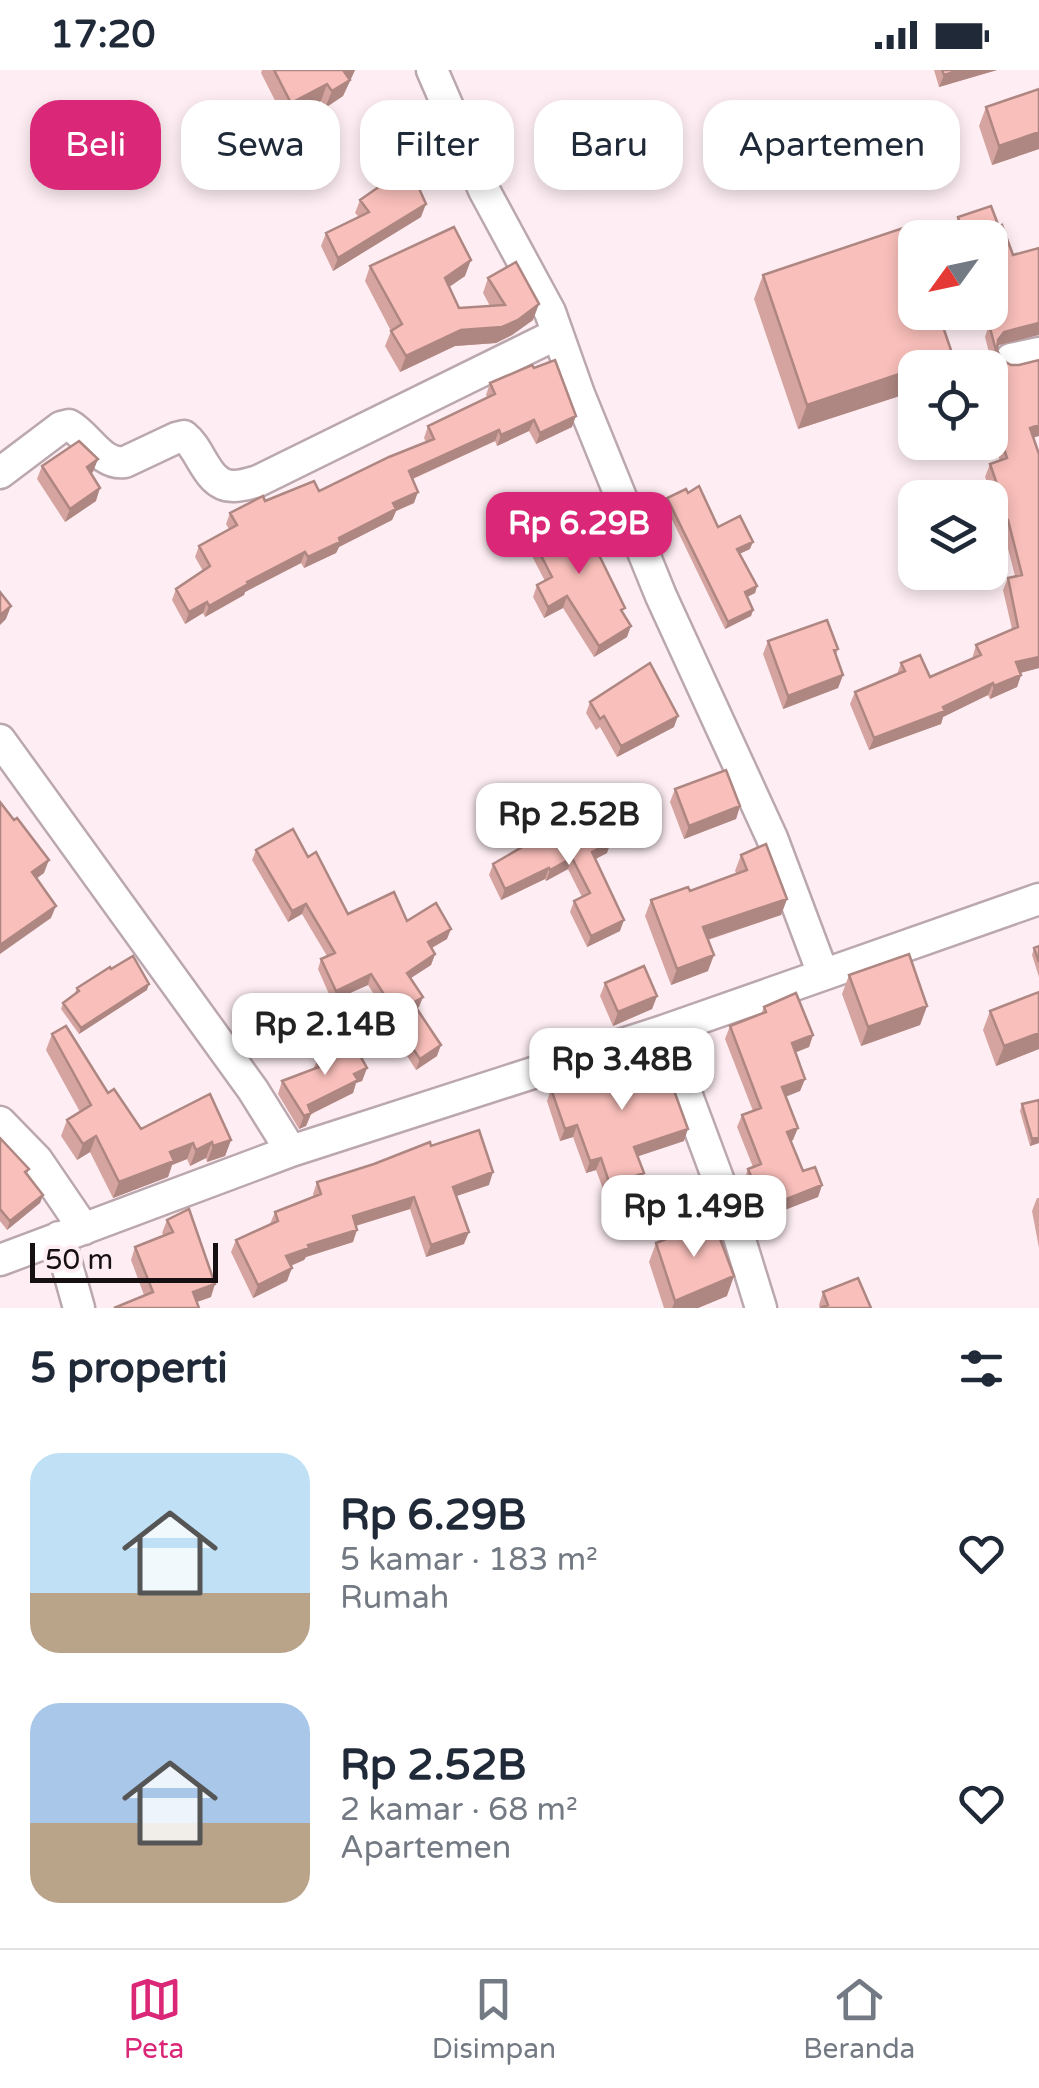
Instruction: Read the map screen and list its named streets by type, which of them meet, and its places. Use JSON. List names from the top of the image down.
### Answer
{
  "scale_bar": "50 m",
  "north": "bottom left",
  "page": {
    "status": "17:20",
    "chip": [
      "Beli",
      "Sewa",
      "Filter",
      "Baru",
      "Apartemen"
    ],
    "price": [
      "Rp 6.29B",
      "Rp 2.52B",
      "Rp 2.14B",
      "Rp 3.48B",
      "Rp 1.49B"
    ],
    "scale": "50 m",
    "heading": "5 properti",
    "list": [
      {
        "name": "Rp 6.29B",
        "note": "5 kamar · 183 m² · Rumah"
      },
      {
        "name": "Rp 2.52B",
        "note": "2 kamar · 68 m² · Apartemen"
      }
    ],
    "tabs": ["Peta", "Disimpan", "Beranda"]
  }
}
